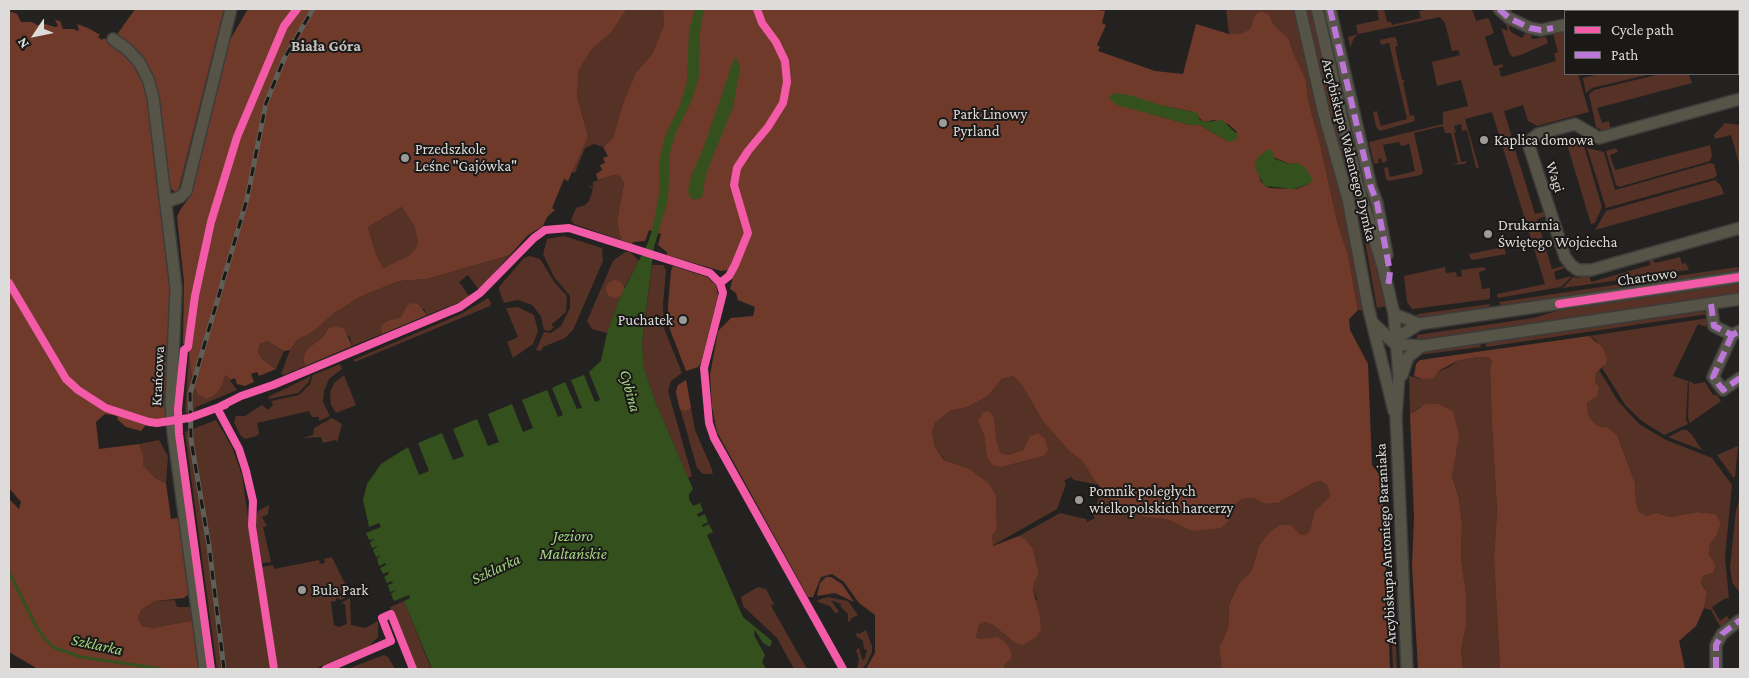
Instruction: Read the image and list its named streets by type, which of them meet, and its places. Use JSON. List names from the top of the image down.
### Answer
{
  "streets": {
    "street": [
      "Arcybiskupa Walentego Dymka",
      "Wagi",
      "Chartowo",
      "Krańcowa",
      "Arcybiskupa Antoniego Baraniaka"
    ]
  },
  "crossings": [
    ["Arcybiskupa Walentego Dymka", "Chartowo"],
    ["Arcybiskupa Walentego Dymka", "Arcybiskupa Antoniego Baraniaka"],
    ["Chartowo", "Arcybiskupa Antoniego Baraniaka"]
  ],
  "districts": ["Biała Góra"],
  "water": ["Cybina", "Jezioro Maltańskie", "Szklarka"],
  "places": [
    "Park Linowy Pyrland",
    "Kaplica domowa",
    "Przedszkole Leśne \"Gajówka\"",
    "Drukarnia Świętego Wojciecha",
    "Puchatek",
    "Pomnik poległych wielkopolskich harcerzy",
    "Bula Park"
  ],
  "legend": ["Cycle path", "Path"],
  "north": "bottom left"
}
